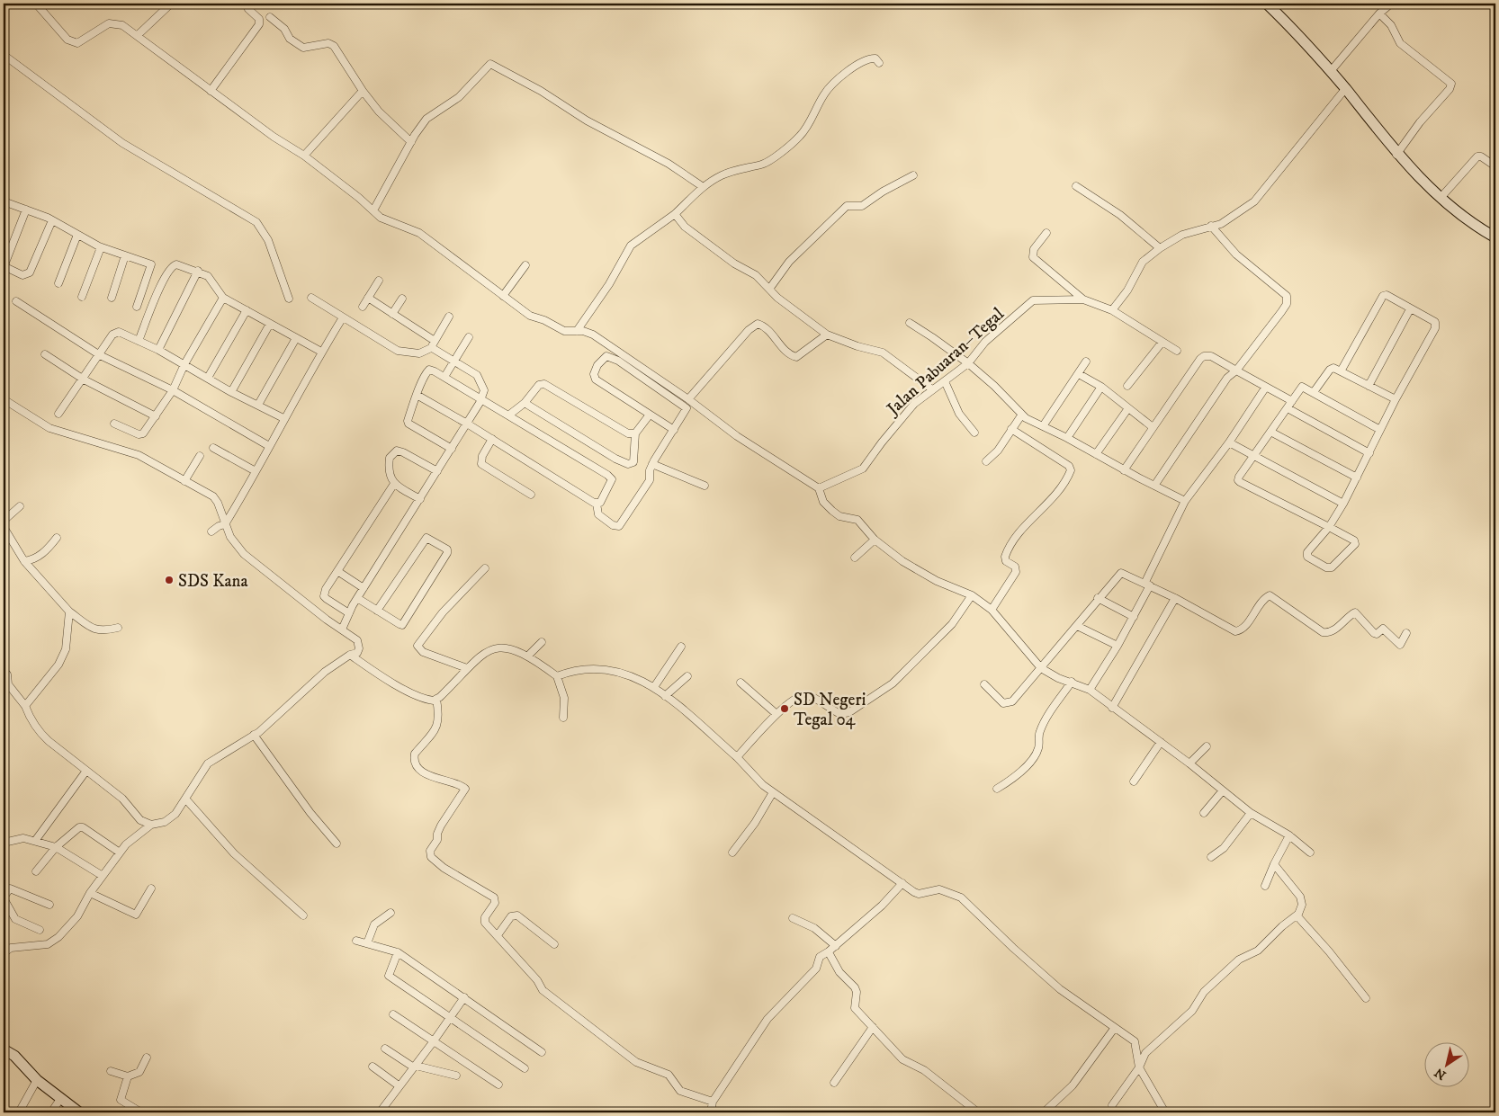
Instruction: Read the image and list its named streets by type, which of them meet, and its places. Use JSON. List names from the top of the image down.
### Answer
{
  "streets": {
    "street": ["Jalan Pabuaran–Tegal"]
  },
  "places": ["SDS Kana", "SD Negeri Tegal 04"],
  "north": "bottom left"
}
